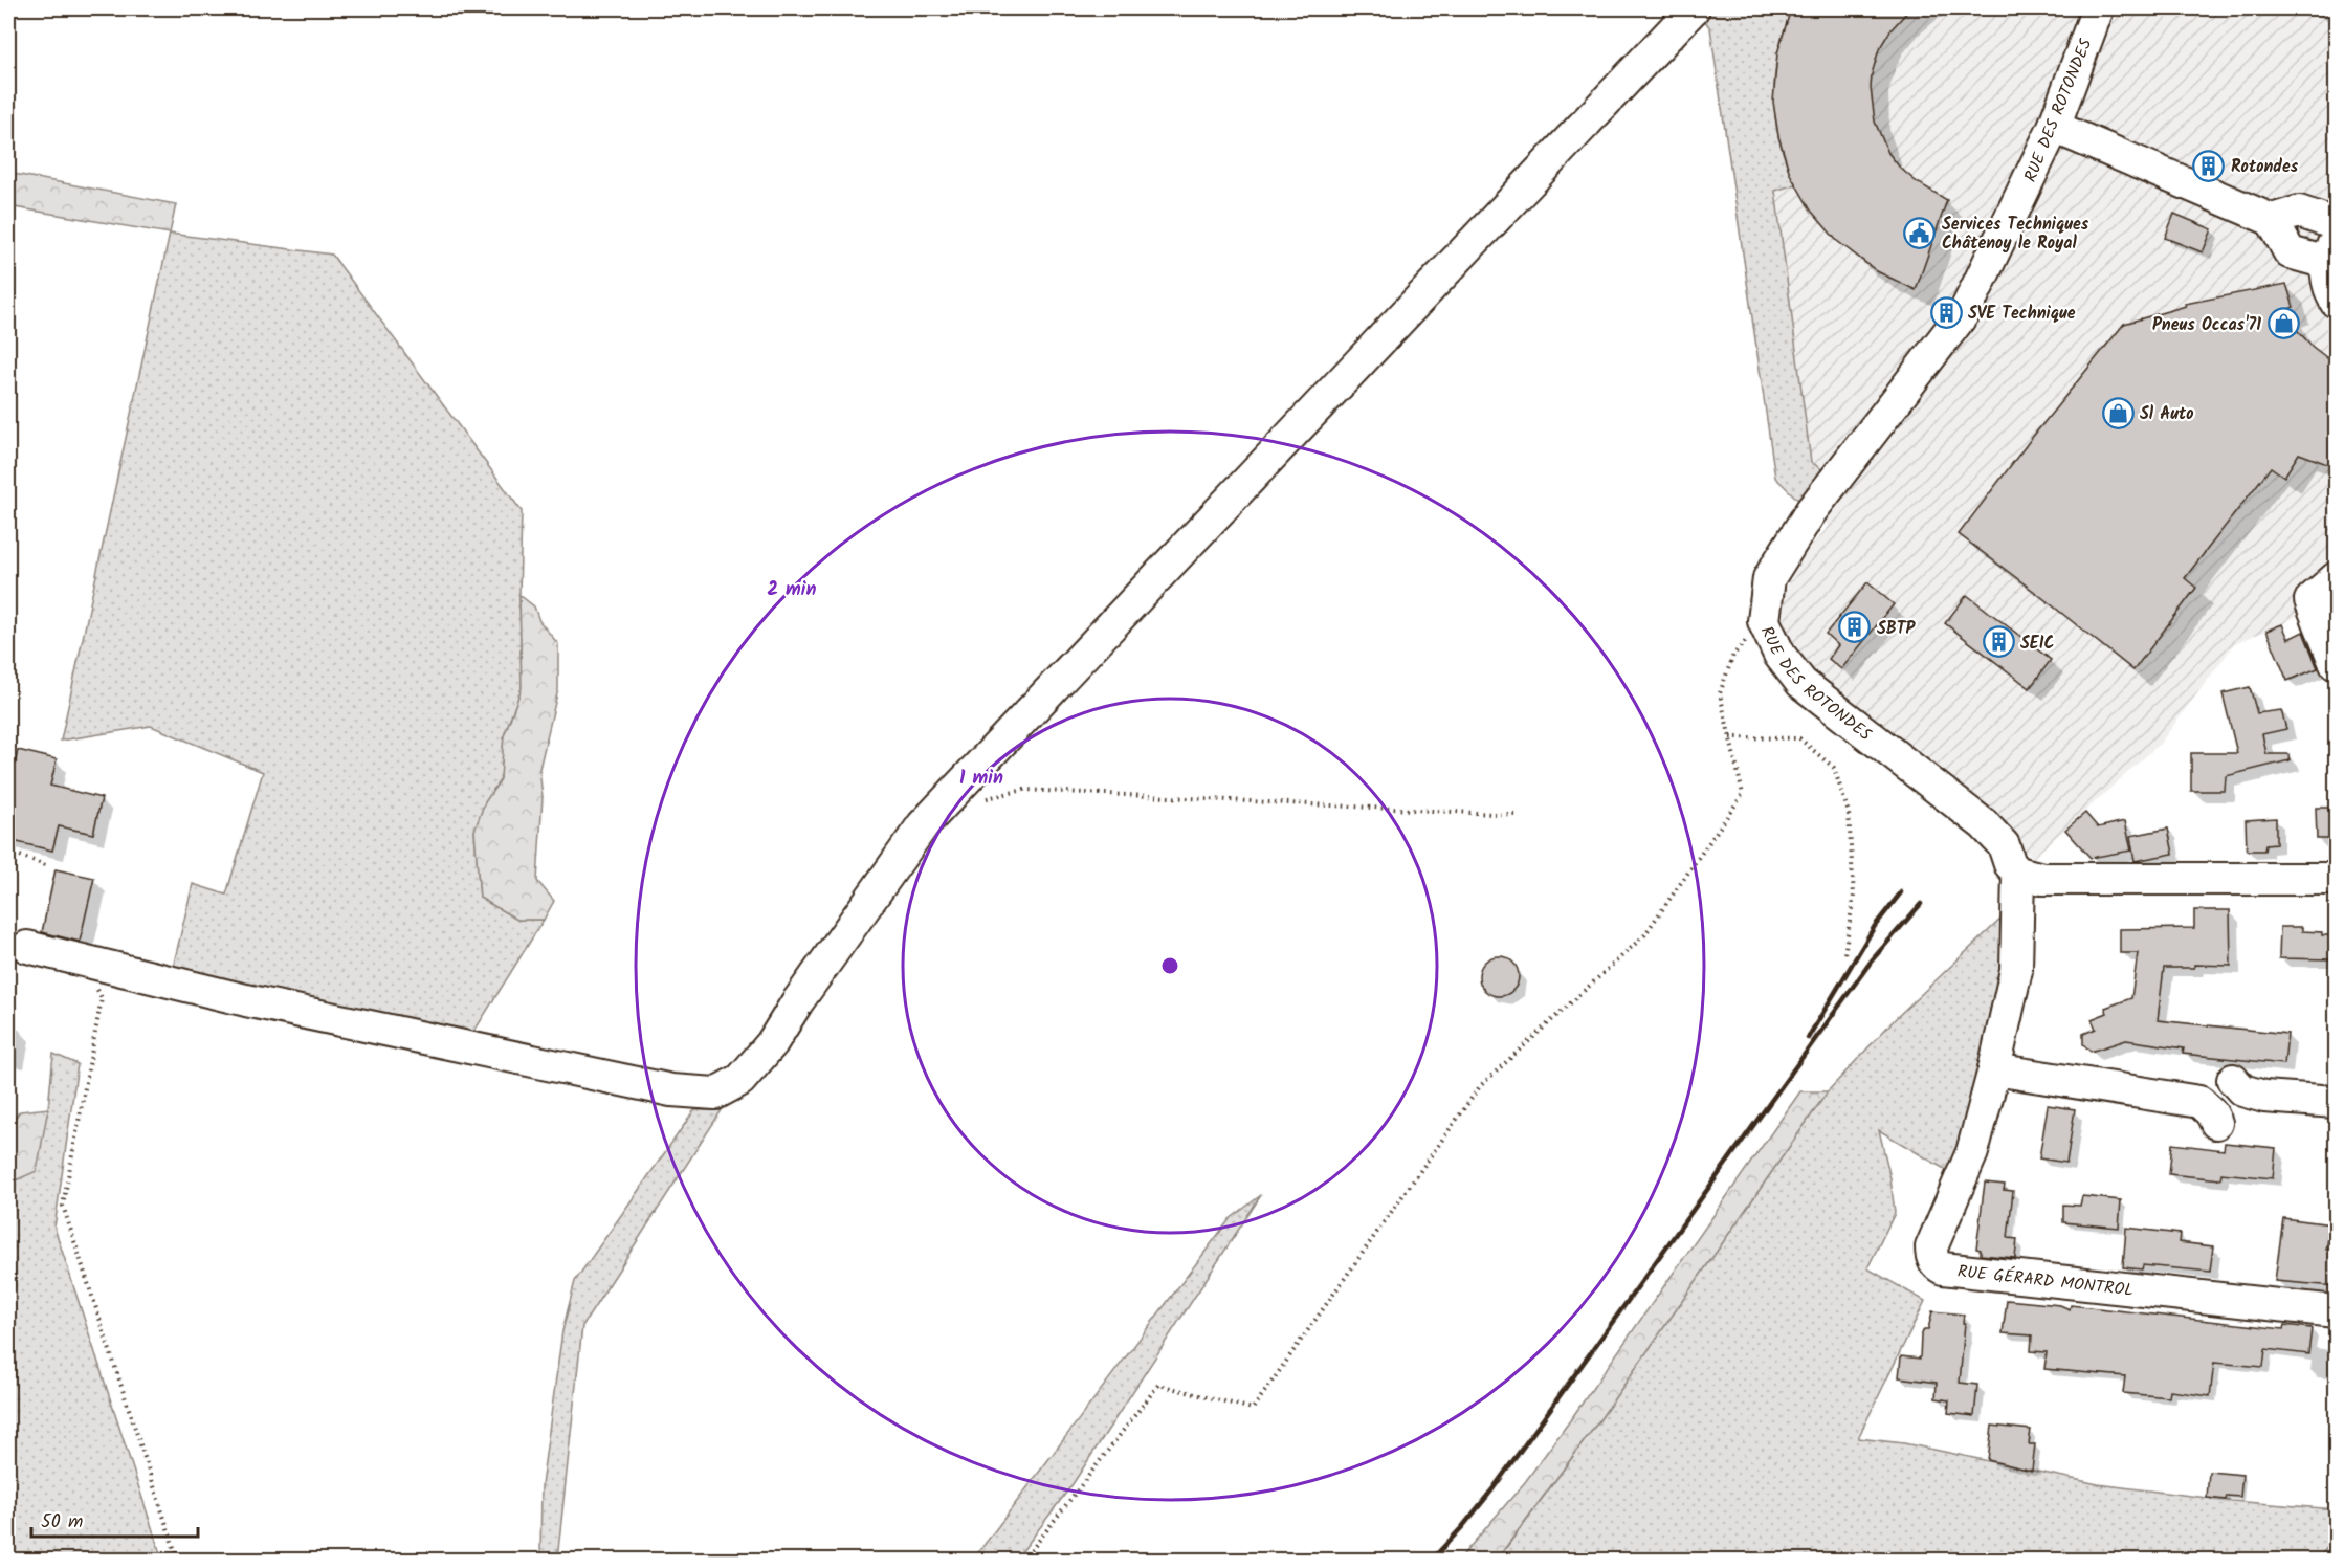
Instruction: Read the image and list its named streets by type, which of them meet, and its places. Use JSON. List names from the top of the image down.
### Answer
{
  "streets": {
    "street": ["RUE DES ROTONDES", "RUE GÉRARD MONTROL"]
  },
  "crossings": [
    ["RUE DES ROTONDES", "RUE GÉRARD MONTROL"]
  ],
  "places": {
    "building": [
      "Rotondes",
      "SVE Technique",
      "SBTP",
      "SEIC"
    ],
    "public building": ["Services Techniques Châtenoy le Royal"],
    "shop": ["Pneus Occas'71", "Sl Auto"]
  },
  "scale_bar": "50 m",
  "rings": ["2 min", "1 min"]
}
